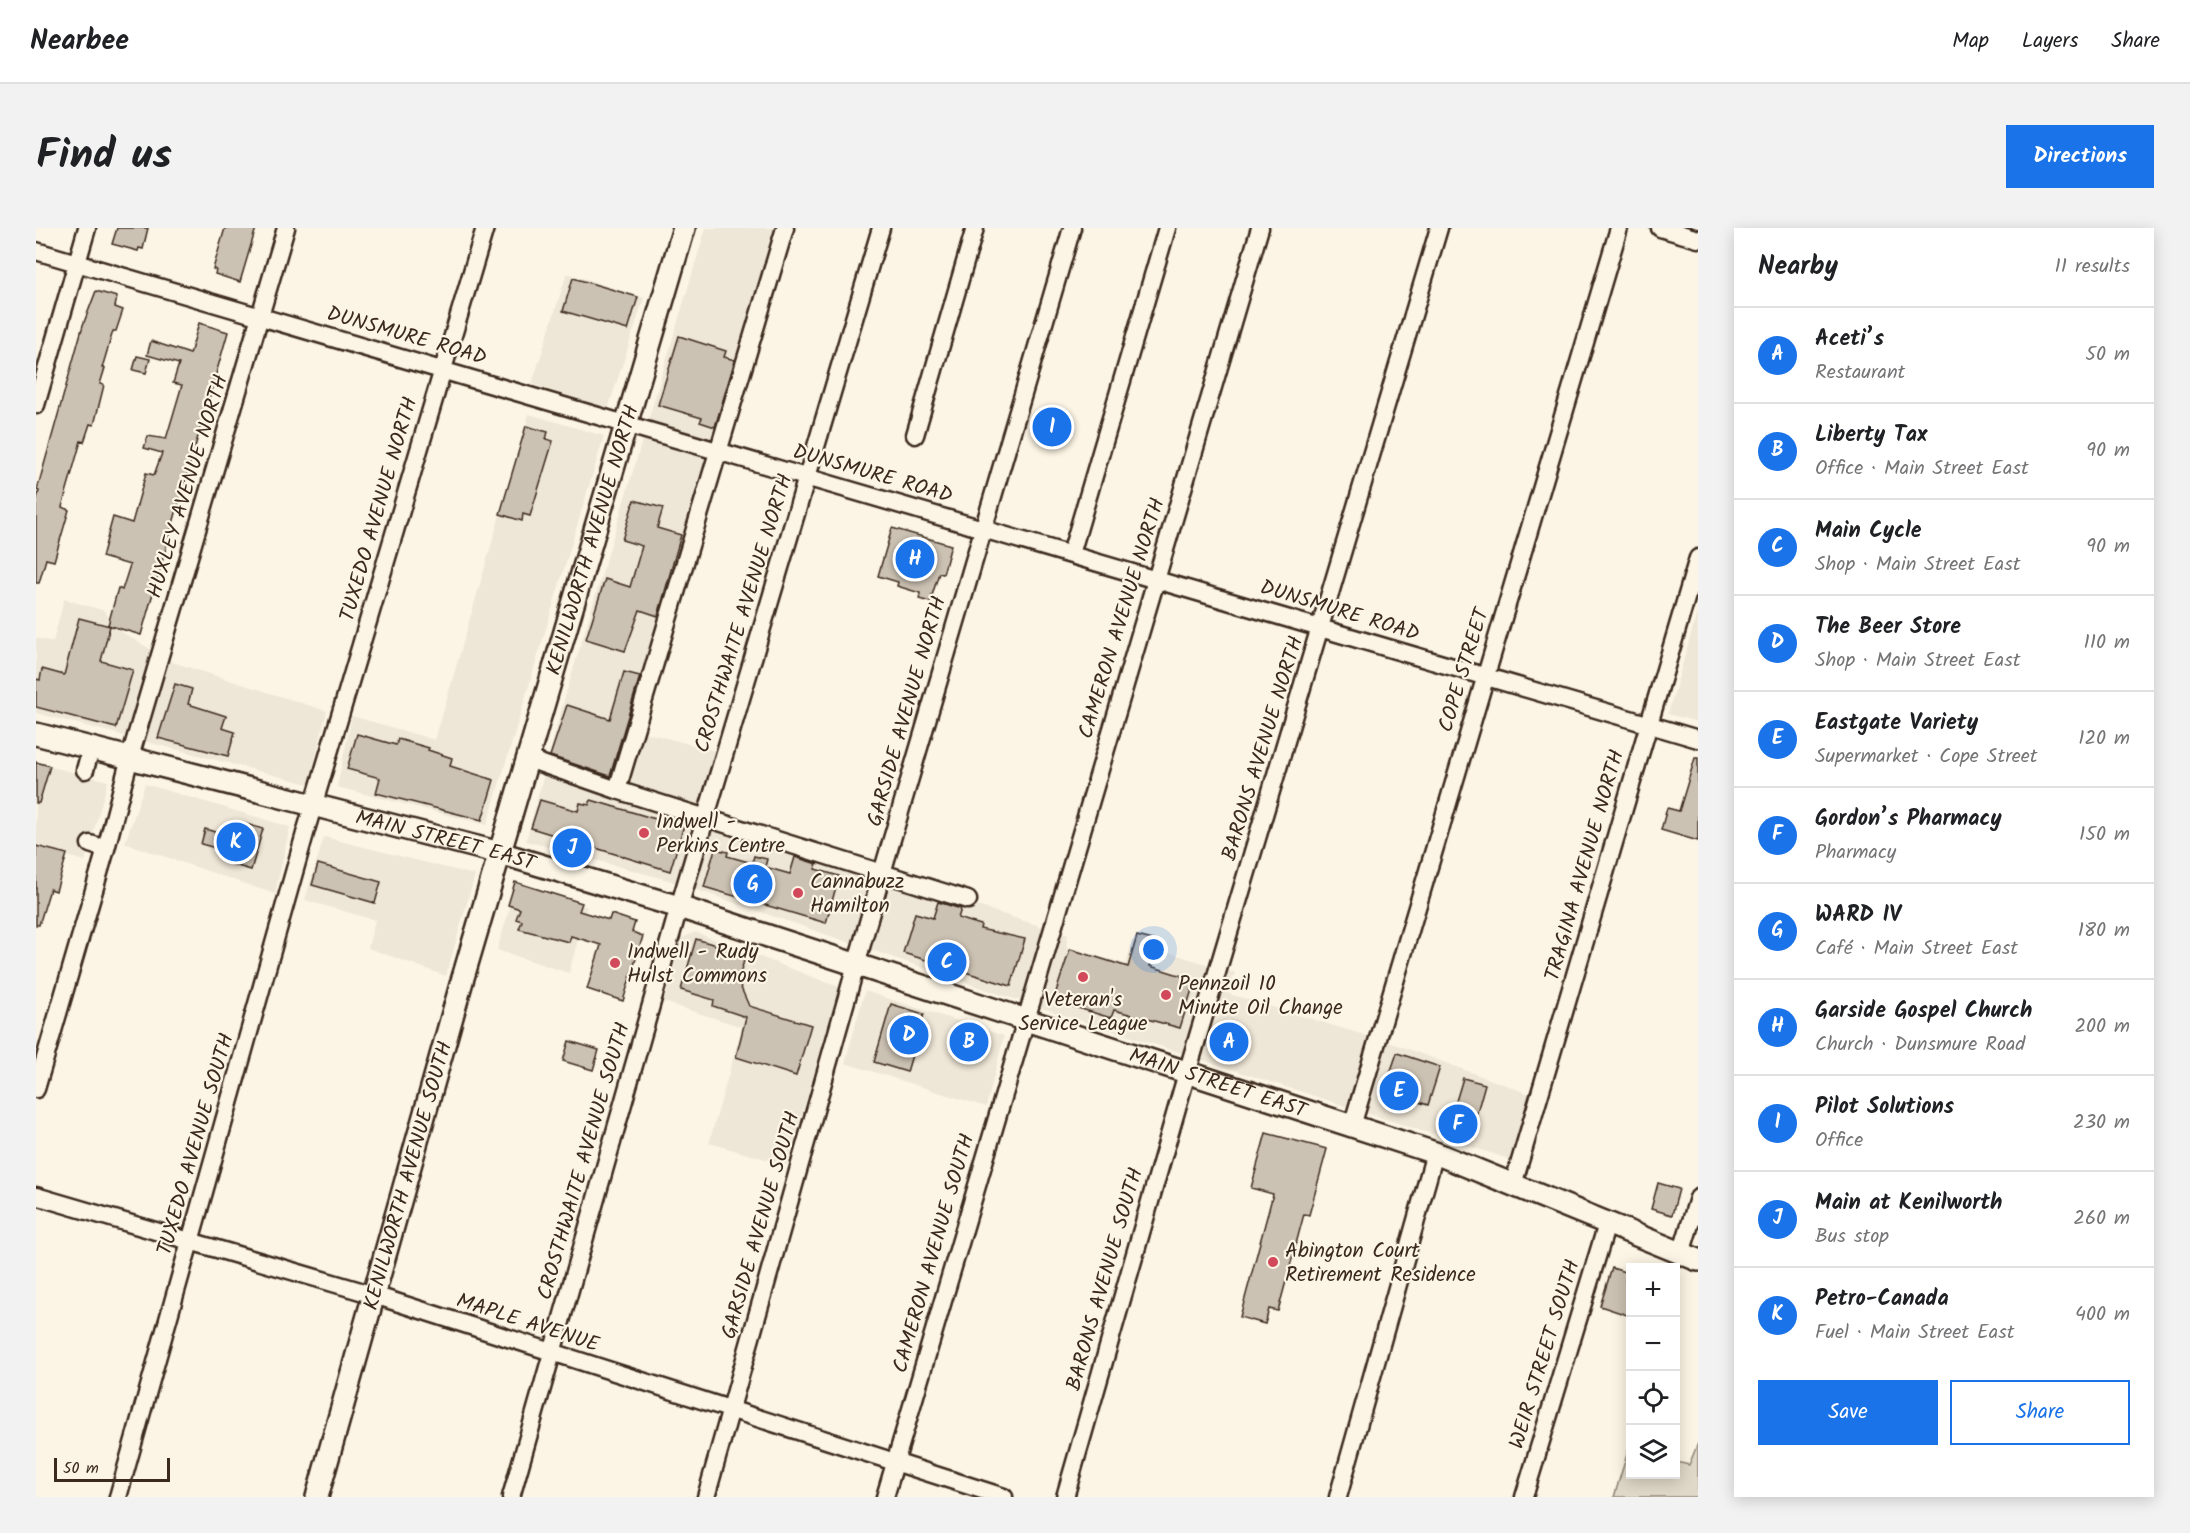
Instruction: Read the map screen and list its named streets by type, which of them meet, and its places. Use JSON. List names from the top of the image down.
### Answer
{
  "streets": {
    "main road": ["KENILWORTH AVENUE NORTH", "MAIN STREET EAST", "KENILWORTH AVENUE SOUTH"],
    "street": [
      "DUNSMURE ROAD",
      "HUXLEY AVENUE NORTH",
      "TUXEDO AVENUE NORTH",
      "CROSTHWAITE AVENUE NORTH",
      "CAMERON AVENUE NORTH",
      "COPE STREET",
      "GARSIDE AVENUE NORTH",
      "BARONS AVENUE NORTH",
      "TRAGINA AVENUE NORTH",
      "TUXEDO AVENUE SOUTH",
      "CROSTHWAITE AVENUE SOUTH",
      "GARSIDE AVENUE SOUTH",
      "CAMERON AVENUE SOUTH",
      "BARONS AVENUE SOUTH",
      "MAPLE AVENUE",
      "WEIR STREET SOUTH"
    ]
  },
  "crossings": [
    ["DUNSMURE ROAD", "HUXLEY AVENUE NORTH"],
    ["DUNSMURE ROAD", "TUXEDO AVENUE NORTH"],
    ["DUNSMURE ROAD", "KENILWORTH AVENUE NORTH"],
    ["DUNSMURE ROAD", "CROSTHWAITE AVENUE NORTH"],
    ["DUNSMURE ROAD", "CAMERON AVENUE NORTH"],
    ["DUNSMURE ROAD", "COPE STREET"],
    ["DUNSMURE ROAD", "GARSIDE AVENUE NORTH"],
    ["DUNSMURE ROAD", "BARONS AVENUE NORTH"],
    ["DUNSMURE ROAD", "TRAGINA AVENUE NORTH"],
    ["HUXLEY AVENUE NORTH", "MAIN STREET EAST"],
    ["TUXEDO AVENUE NORTH", "MAIN STREET EAST"],
    ["TUXEDO AVENUE NORTH", "TUXEDO AVENUE SOUTH"],
    ["KENILWORTH AVENUE NORTH", "MAIN STREET EAST"],
    ["KENILWORTH AVENUE NORTH", "KENILWORTH AVENUE SOUTH"],
    ["CROSTHWAITE AVENUE NORTH", "MAIN STREET EAST"],
    ["CROSTHWAITE AVENUE NORTH", "CROSTHWAITE AVENUE SOUTH"],
    ["CAMERON AVENUE NORTH", "MAIN STREET EAST"],
    ["CAMERON AVENUE NORTH", "CAMERON AVENUE SOUTH"],
    ["COPE STREET", "MAIN STREET EAST"],
    ["GARSIDE AVENUE NORTH", "MAIN STREET EAST"],
    ["GARSIDE AVENUE NORTH", "GARSIDE AVENUE SOUTH"],
    ["BARONS AVENUE NORTH", "MAIN STREET EAST"],
    ["BARONS AVENUE NORTH", "BARONS AVENUE SOUTH"],
    ["MAIN STREET EAST", "TRAGINA AVENUE NORTH"],
    ["MAIN STREET EAST", "TUXEDO AVENUE SOUTH"],
    ["MAIN STREET EAST", "CROSTHWAITE AVENUE SOUTH"],
    ["MAIN STREET EAST", "KENILWORTH AVENUE SOUTH"],
    ["MAIN STREET EAST", "GARSIDE AVENUE SOUTH"],
    ["MAIN STREET EAST", "CAMERON AVENUE SOUTH"],
    ["MAIN STREET EAST", "BARONS AVENUE SOUTH"],
    ["MAIN STREET EAST", "WEIR STREET SOUTH"],
    ["TUXEDO AVENUE SOUTH", "MAPLE AVENUE"],
    ["CROSTHWAITE AVENUE SOUTH", "MAPLE AVENUE"],
    ["KENILWORTH AVENUE SOUTH", "MAPLE AVENUE"],
    ["GARSIDE AVENUE SOUTH", "MAPLE AVENUE"],
    ["CAMERON AVENUE SOUTH", "MAPLE AVENUE"]
  ],
  "places": [
    "Indwell - Perkins Centre",
    "Cannabuzz Hamilton",
    "Indwell - Rudy Hulst Commons",
    "Veteran's Service League",
    "Pennzoil 10 Minute Oil Change",
    "Abington Court Retirement Residence"
  ],
  "scale_bar": "50 m",
  "page": {
    "header": "Nearbee",
    "nav": ["Map", "Layers", "Share"],
    "title": "Find us",
    "buttons": [
      "Directions",
      ["Save", "Share"]
    ],
    "heading": ["Nearby", "11 results"],
    "list": [
      {
        "mark": "A",
        "name": "Aceti’s",
        "note": "Restaurant",
        "value": "50 m"
      },
      {
        "mark": "B",
        "name": "Liberty Tax",
        "note": "Office · Main Street East",
        "value": "90 m"
      },
      {
        "mark": "C",
        "name": "Main Cycle",
        "note": "Shop · Main Street East",
        "value": "90 m"
      },
      {
        "mark": "D",
        "name": "The Beer Store",
        "note": "Shop · Main Street East",
        "value": "110 m"
      },
      {
        "mark": "E",
        "name": "Eastgate Variety",
        "note": "Supermarket · Cope Street",
        "value": "120 m"
      },
      {
        "mark": "F",
        "name": "Gordon’s Pharmacy",
        "note": "Pharmacy",
        "value": "150 m"
      },
      {
        "mark": "G",
        "name": "WARD IV",
        "note": "Café · Main Street East",
        "value": "180 m"
      },
      {
        "mark": "H",
        "name": "Garside Gospel Church",
        "note": "Church · Dunsmure Road",
        "value": "200 m"
      },
      {
        "mark": "I",
        "name": "Pilot Solutions",
        "note": "Office",
        "value": "230 m"
      },
      {
        "mark": "J",
        "name": "Main at Kenilworth",
        "note": "Bus stop",
        "value": "260 m"
      },
      {
        "mark": "K",
        "name": "Petro-Canada",
        "note": "Fuel · Main Street East",
        "value": "400 m"
      }
    ],
    "pins": [
      "I",
      "H",
      "K",
      "J",
      "G",
      "C",
      "D",
      "A",
      "B",
      "E",
      "F"
    ],
    "map_buttons": ["+", "−"],
    "scale": "50 m"
  }
}
